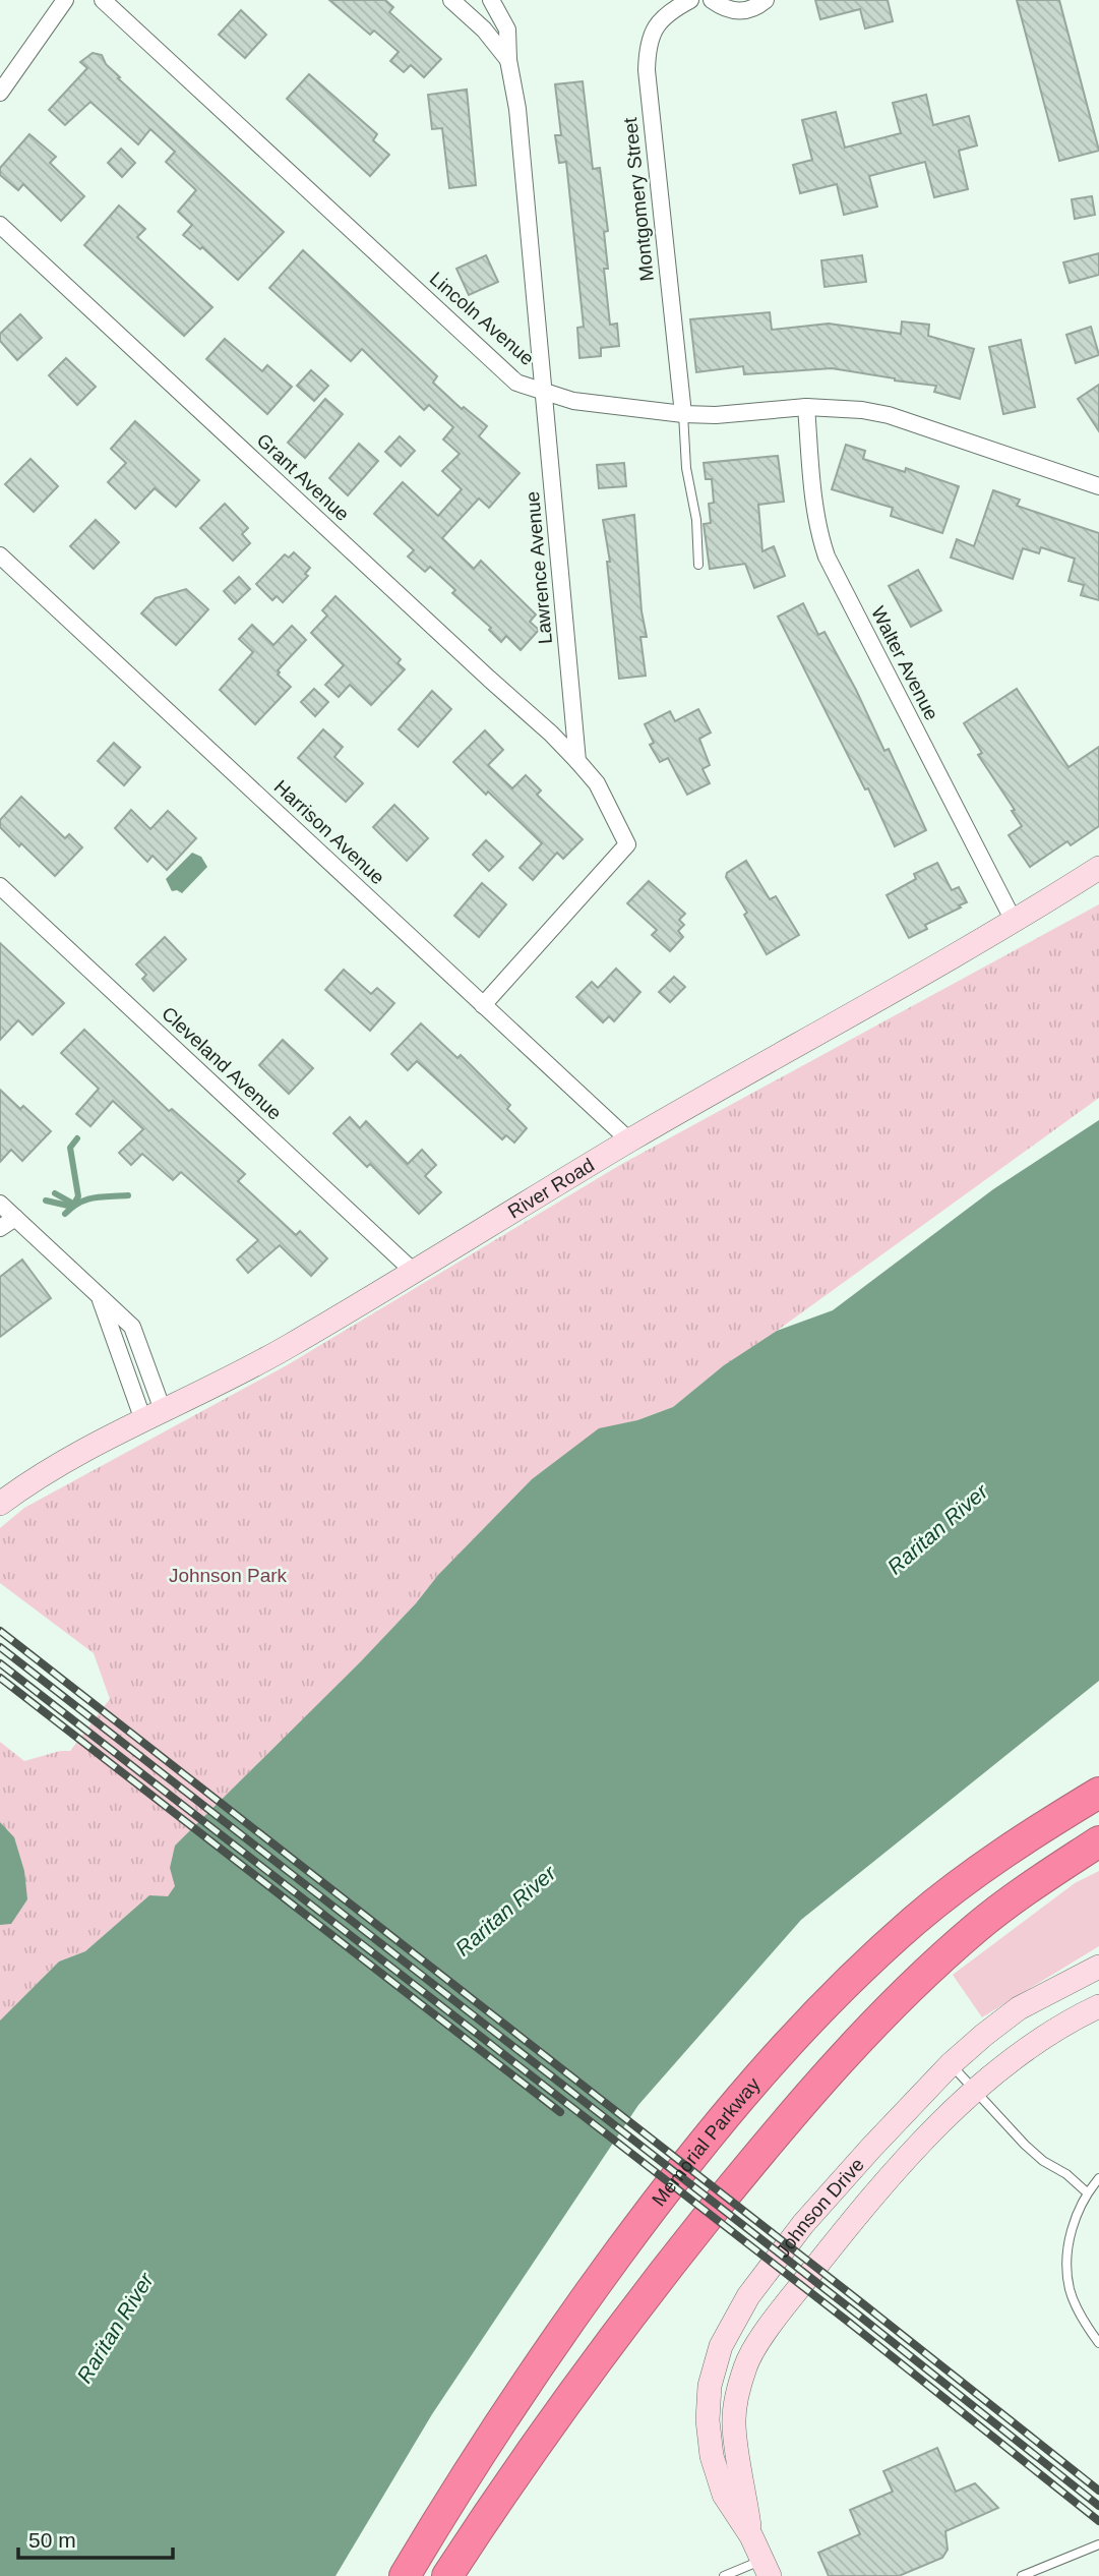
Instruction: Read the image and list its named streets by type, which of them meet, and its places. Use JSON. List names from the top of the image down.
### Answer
{
  "streets": {
    "highway": ["Memorial Parkway"],
    "street": [
      "Montgomery Street",
      "Lincoln Avenue",
      "Grant Avenue",
      "Lawrence Avenue",
      "Walter Avenue",
      "Harrison Avenue",
      "Cleveland Avenue",
      "River Road",
      "Johnson Drive"
    ]
  },
  "crossings": [
    ["Montgomery Street", "Lincoln Avenue"],
    ["Lincoln Avenue", "Lawrence Avenue"],
    ["Lincoln Avenue", "Walter Avenue"],
    ["Grant Avenue", "Lawrence Avenue"],
    ["Walter Avenue", "River Road"],
    ["Harrison Avenue", "River Road"],
    ["Cleveland Avenue", "River Road"]
  ],
  "water": ["Raritan River"],
  "parks": ["Johnson Park"],
  "scale_bar": "50 m"
}
